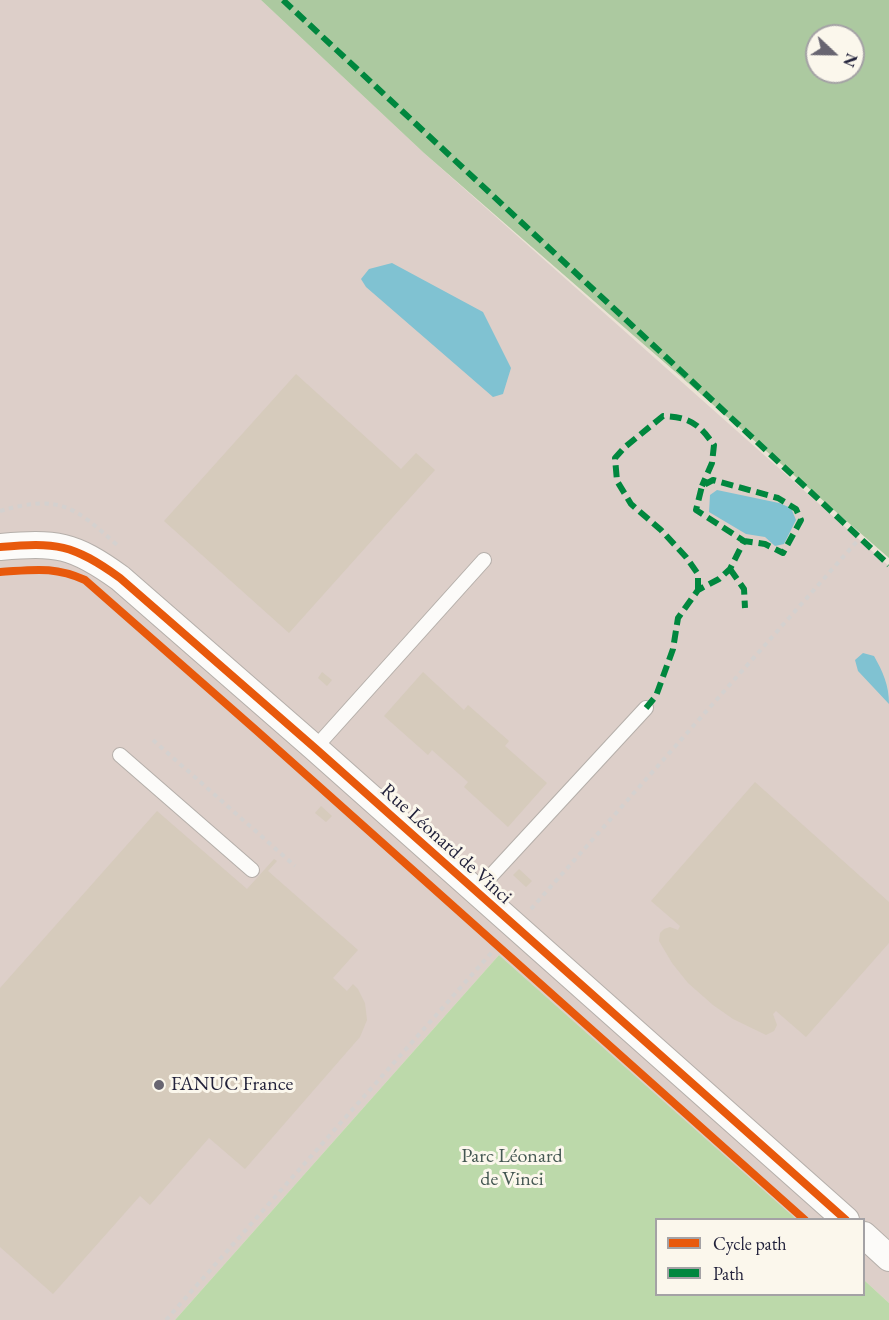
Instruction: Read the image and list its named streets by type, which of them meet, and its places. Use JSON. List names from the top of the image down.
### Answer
{
  "streets": {
    "street": ["Rue Léonard de Vinci"]
  },
  "parks": ["Parc Léonard de Vinci"],
  "places": ["FANUC France"],
  "legend": ["Cycle path", "Path"],
  "north": "right"
}
